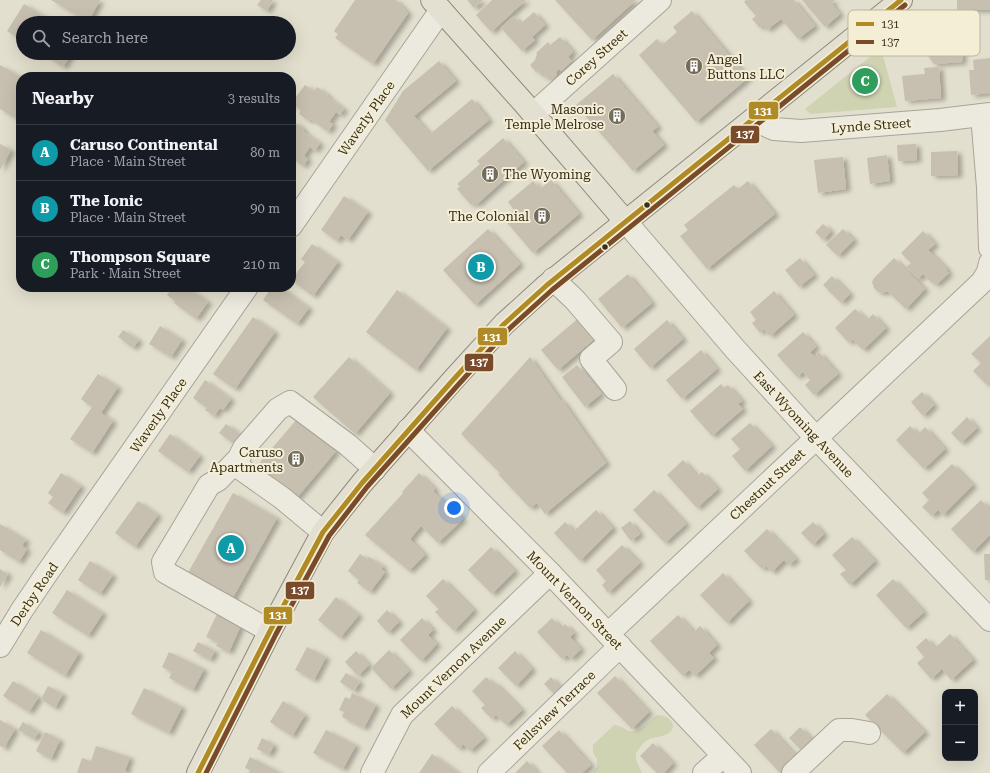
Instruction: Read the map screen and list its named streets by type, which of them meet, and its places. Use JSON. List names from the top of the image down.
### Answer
{
  "streets": {
    "street": [
      "Corey Street",
      "Waverly Place",
      "Lynde Street",
      "East Wyoming Avenue",
      "Chestnut Street",
      "Derby Road",
      "Mount Vernon Street",
      "Mount Vernon Avenue",
      "Fellsview Terrace"
    ]
  },
  "crossings": [
    ["Waverly Place", "Derby Road"],
    ["East Wyoming Avenue", "Chestnut Street"],
    ["Chestnut Street", "Mount Vernon Street"],
    ["Chestnut Street", "Fellsview Terrace"],
    ["Mount Vernon Street", "Mount Vernon Avenue"],
    ["Mount Vernon Street", "Fellsview Terrace"]
  ],
  "places": {
    "building": [
      "Angel Buttons LLC",
      "Masonic Temple Melrose",
      "The Wyoming",
      "The Colonial",
      "Caruso Apartments"
    ]
  },
  "lines": ["transit line 131", "transit line 137"],
  "legend": ["131", "137"],
  "page": {
    "search": "Search here",
    "pins": ["C", "B", "A"],
    "heading": ["Nearby", "3 results"],
    "list": [
      {
        "mark": "A",
        "name": "Caruso Continental",
        "note": "Place · Main Street",
        "value": "80 m"
      },
      {
        "mark": "B",
        "name": "The Ionic",
        "note": "Place · Main Street",
        "value": "90 m"
      },
      {
        "mark": "C",
        "name": "Thompson Square",
        "note": "Park · Main Street",
        "value": "210 m"
      }
    ],
    "map_buttons": ["+", "−"]
  }
}
